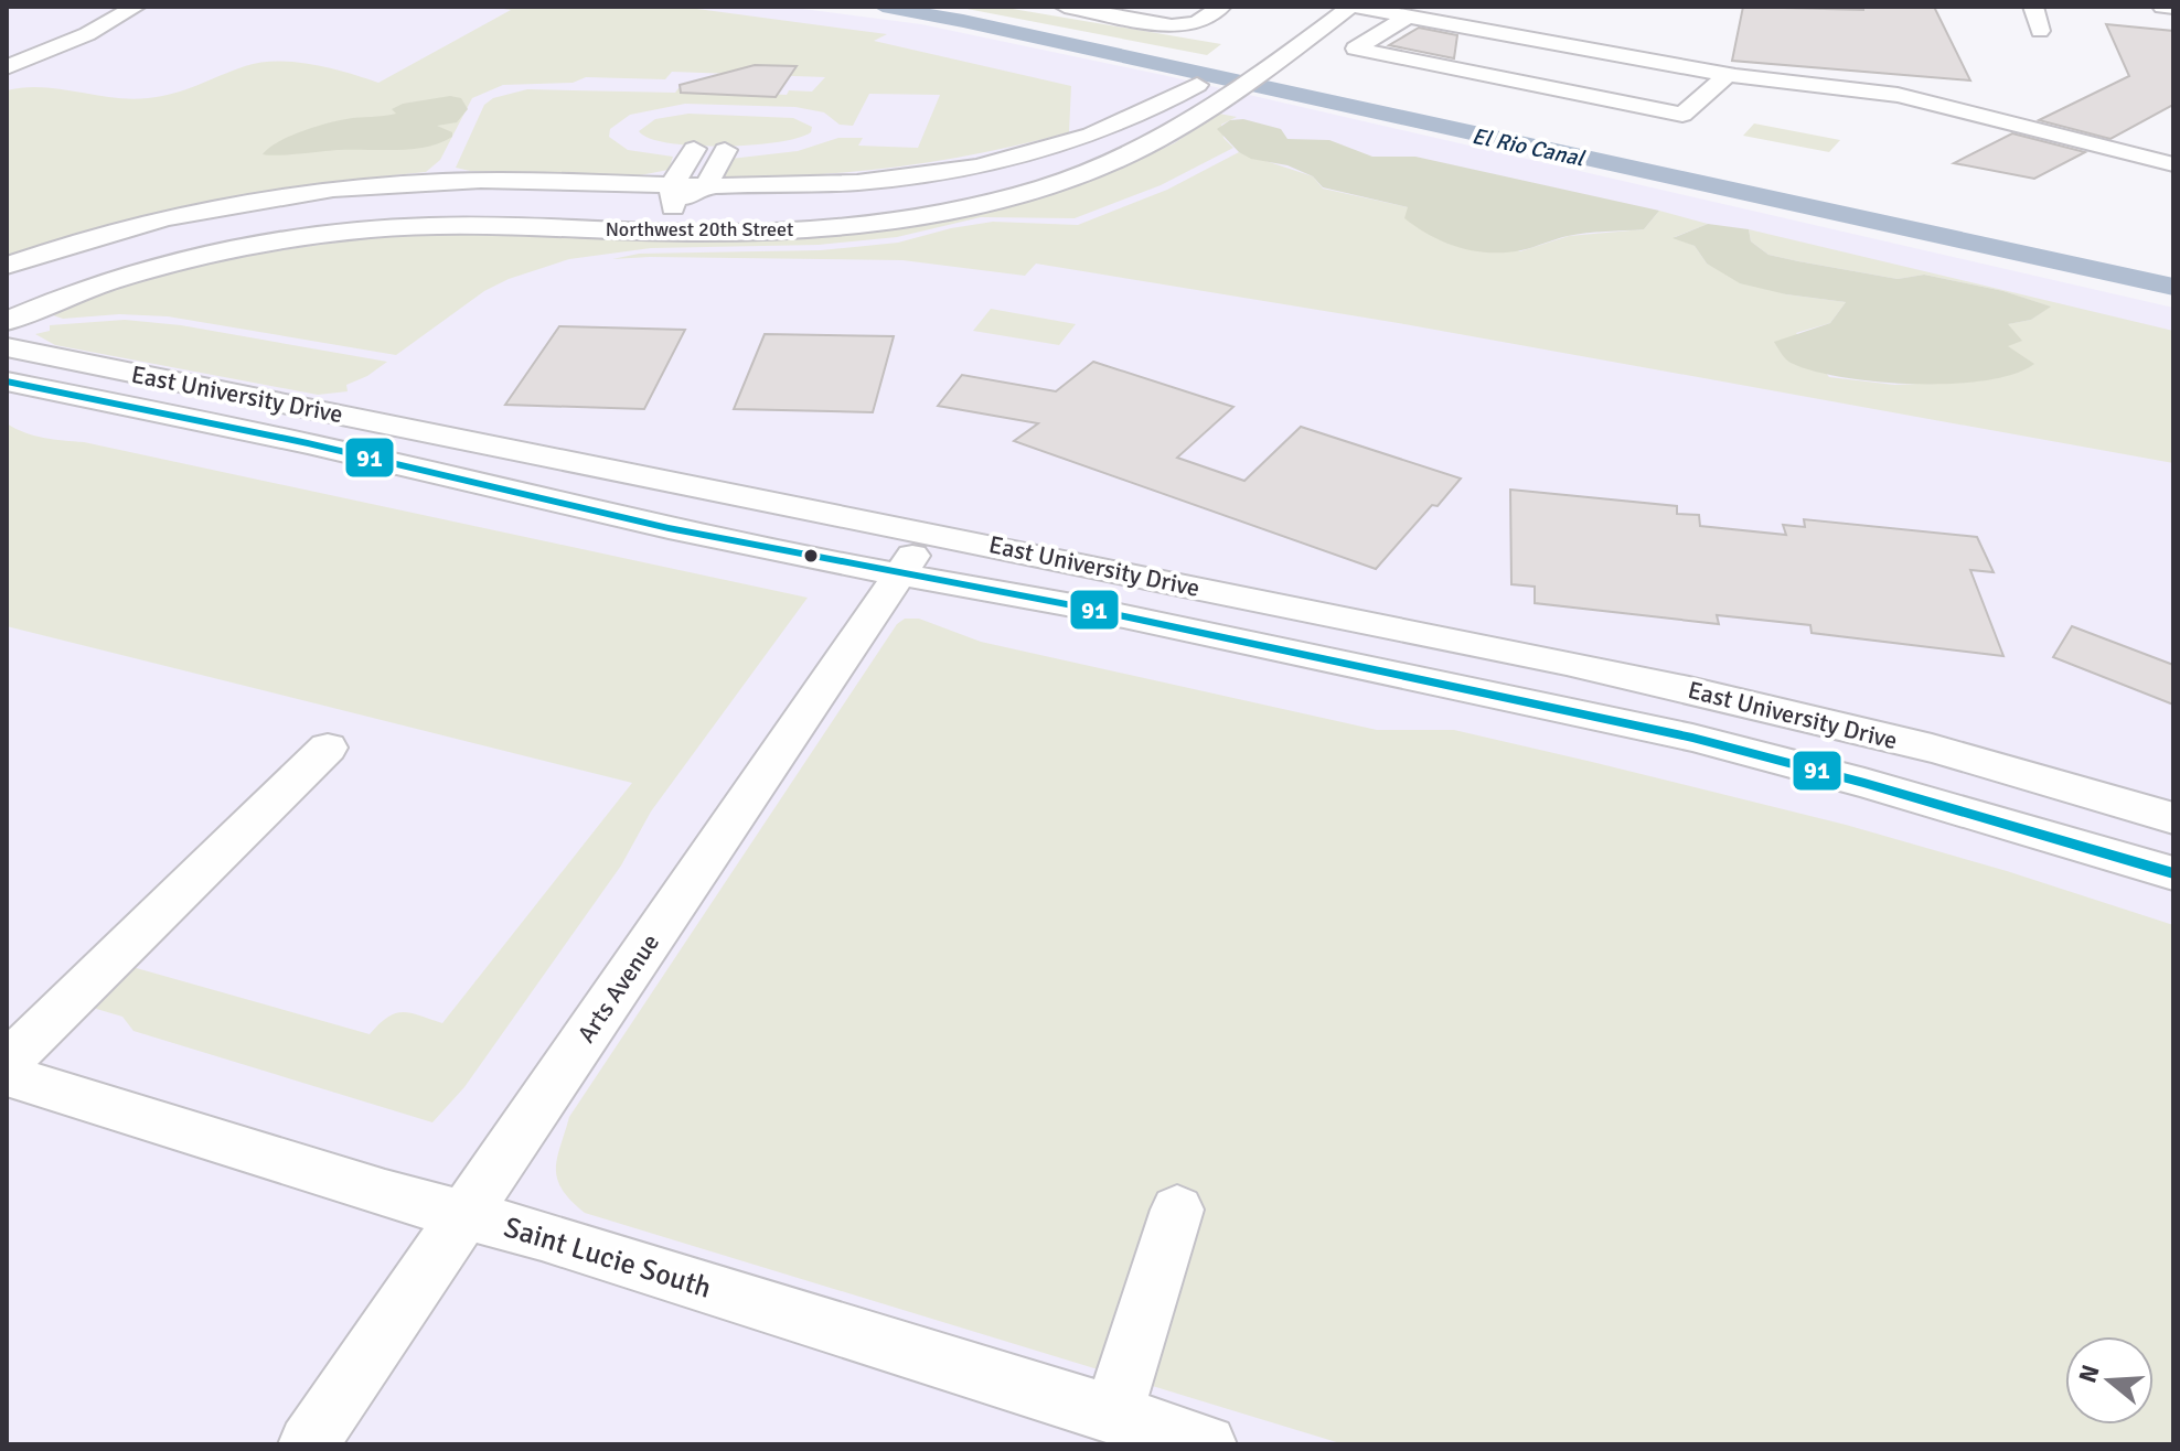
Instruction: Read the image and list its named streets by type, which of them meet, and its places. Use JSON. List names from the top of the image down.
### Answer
{
  "streets": {
    "street": [
      "Northwest 20th Street",
      "East University Drive",
      "Arts Avenue",
      "Saint Lucie South"
    ]
  },
  "crossings": [
    ["East University Drive", "Arts Avenue"],
    ["Arts Avenue", "Saint Lucie South"]
  ],
  "water": ["El Rio Canal"],
  "lines": ["transit line 91"],
  "north": "left"
}
